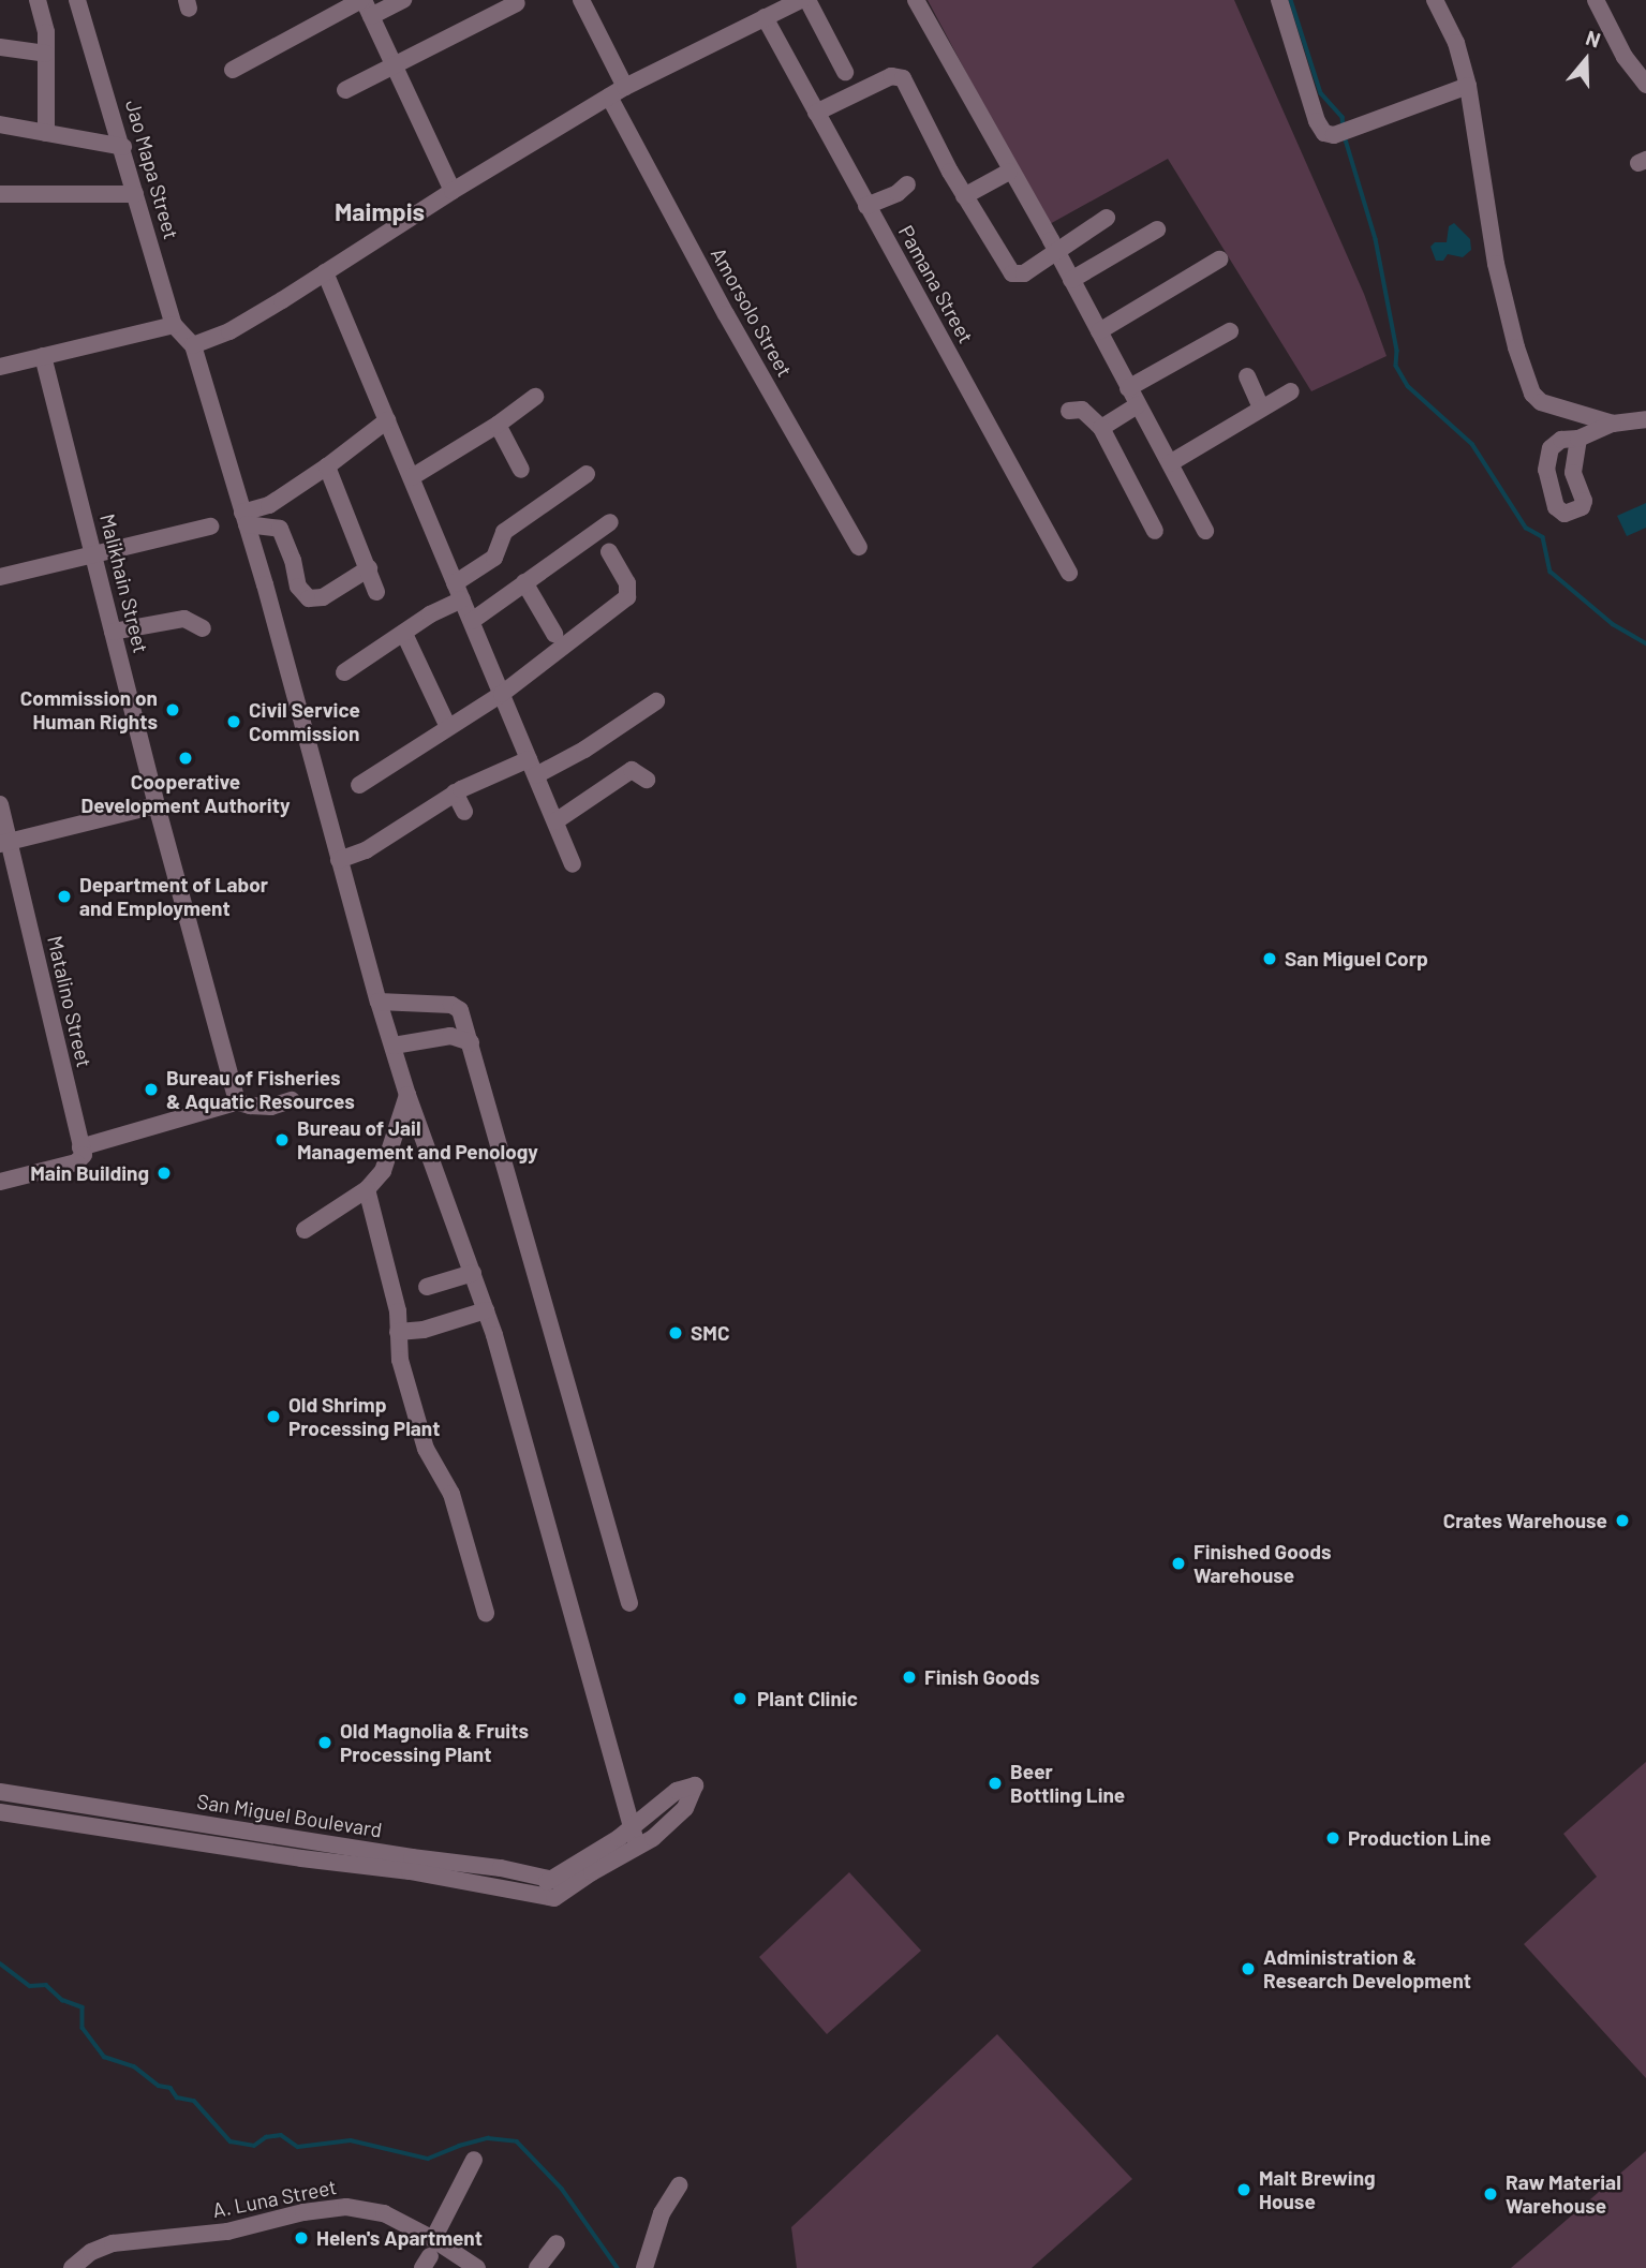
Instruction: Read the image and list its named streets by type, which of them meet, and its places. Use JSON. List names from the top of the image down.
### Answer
{
  "streets": {
    "street": [
      "Jao Mapa Street",
      "Pamana Street",
      "Amorsolo Street",
      "Malikhain Street",
      "Matalino Street",
      "San Miguel Boulevard",
      "A. Luna Street"
    ]
  },
  "districts": ["Maimpis"],
  "places": [
    "Commission on Human Rights",
    "Civil Service Commission",
    "Cooperative Development Authority",
    "Department of Labor and Employment",
    "San Miguel Corp",
    "Bureau of Fisheries & Aquatic Resources",
    "Bureau of Jail Management and Penology",
    "Main Building",
    "SMC",
    "Old Shrimp Processing Plant",
    "Crates Warehouse",
    "Finished Goods Warehouse",
    "Finish Goods",
    "Plant Clinic",
    "Old Magnolia & Fruits Processing Plant",
    "Beer Bottling Line",
    "Production Line",
    "Administration & Research Development",
    "Malt Brewing House",
    "Raw Material Warehouse",
    "Helen's Apartment"
  ],
  "north": "top"
}
